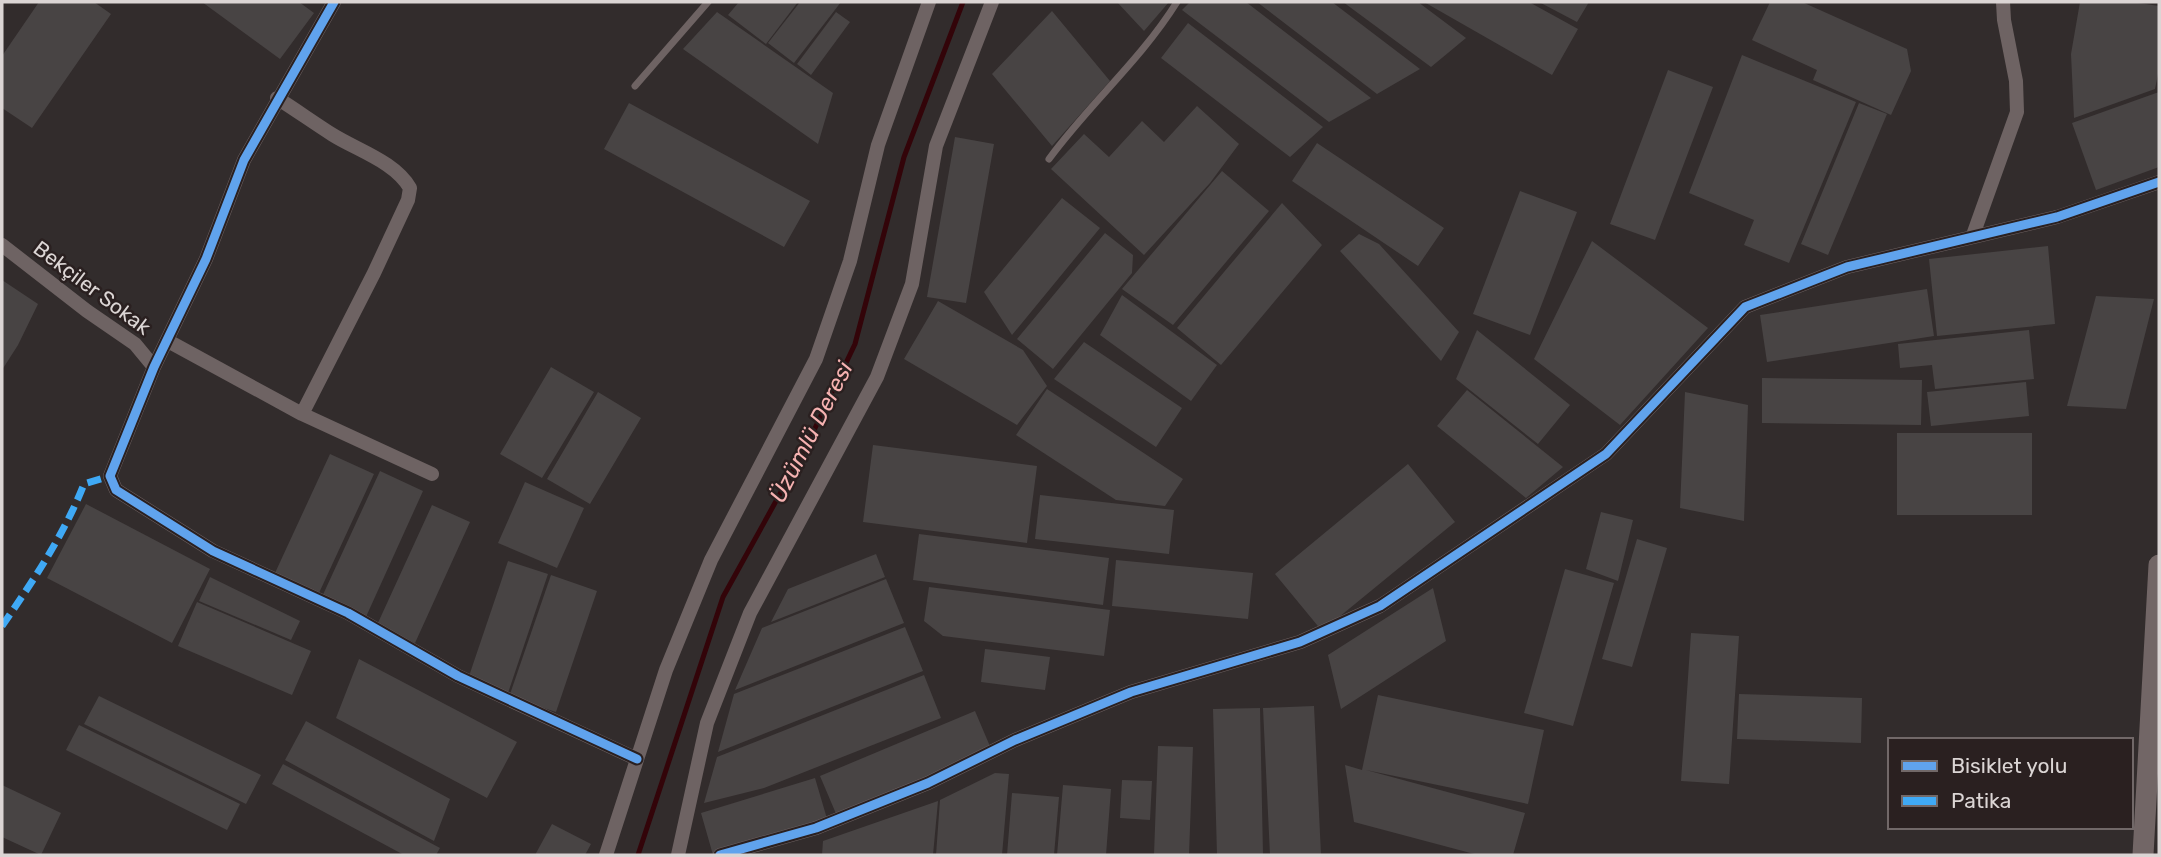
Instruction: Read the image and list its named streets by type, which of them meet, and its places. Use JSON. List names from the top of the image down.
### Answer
{
  "streets": {
    "street": ["Bekçiler Sokak"]
  },
  "water": ["Üzümlü Deresi"],
  "legend": ["Bisiklet yolu", "Patika"]
}
